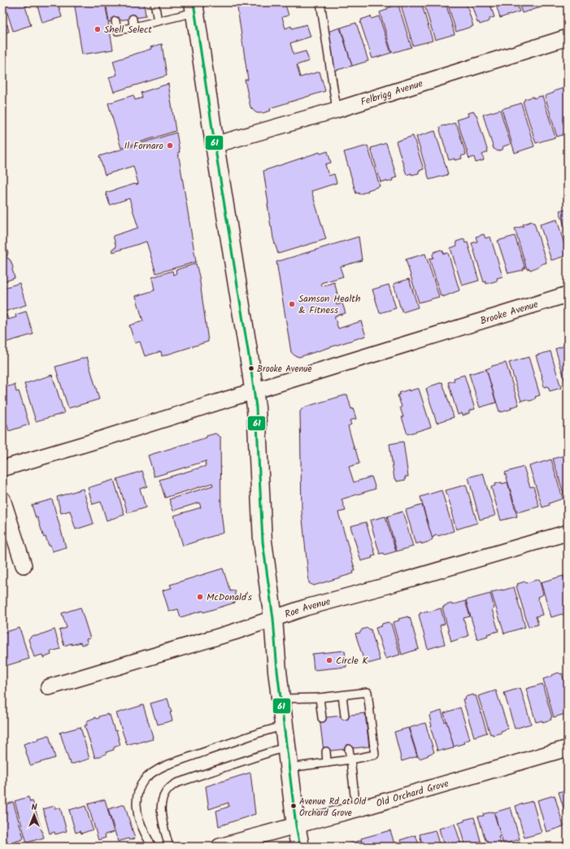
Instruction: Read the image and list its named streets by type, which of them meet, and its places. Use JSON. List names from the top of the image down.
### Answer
{
  "streets": {
    "street": [
      "Felbrigg Avenue",
      "Brooke Avenue",
      "Roe Avenue",
      "Old Orchard Grove"
    ]
  },
  "places": [
    "Shell Select",
    "Il Fornaro",
    "Samson Health & Fitness",
    "Brooke Avenue",
    "McDonald's",
    "Circle K",
    "Avenue Rd at Old Orchard Grove"
  ],
  "lines": ["transit line 61"],
  "north": "top"
}
